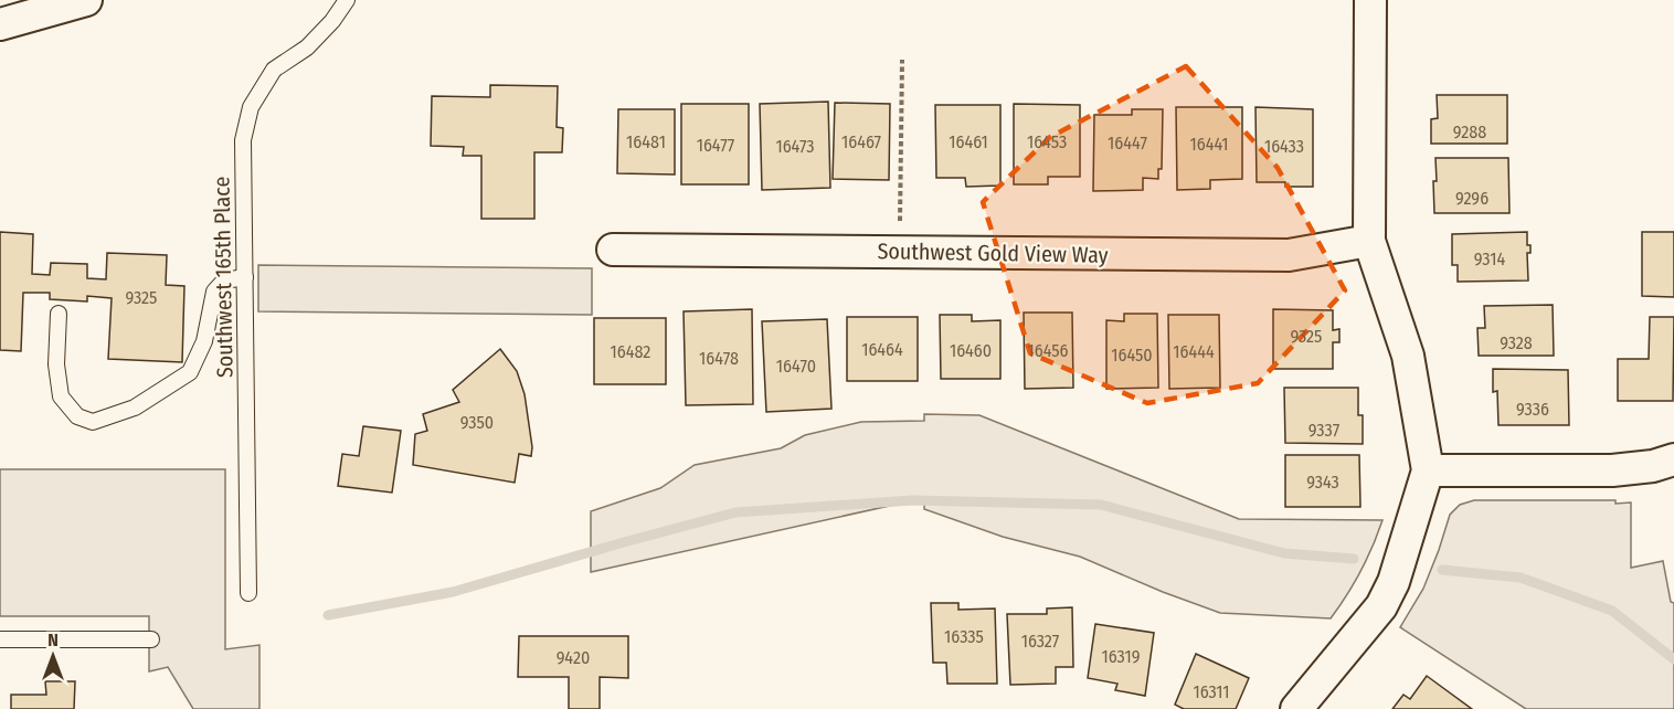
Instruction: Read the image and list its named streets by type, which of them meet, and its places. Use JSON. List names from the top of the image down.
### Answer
{
  "streets": {
    "street": ["Southwest Gold View Way"],
    "lane": ["Southwest 165th Place"]
  },
  "house_numbers": [
    "9288",
    "16481",
    "16467",
    "16461",
    "16453",
    "16447",
    "16441",
    "16477",
    "16473",
    "16433",
    "9296",
    "9314",
    "9325",
    "9325",
    "9328",
    "16464",
    "16460",
    "16456",
    "16482",
    "16444",
    "16450",
    "16478",
    "16470",
    "9336",
    "9350",
    "9337",
    "9343",
    "16335",
    "16327",
    "16319",
    "9420",
    "16311"
  ],
  "north": "top"
}
